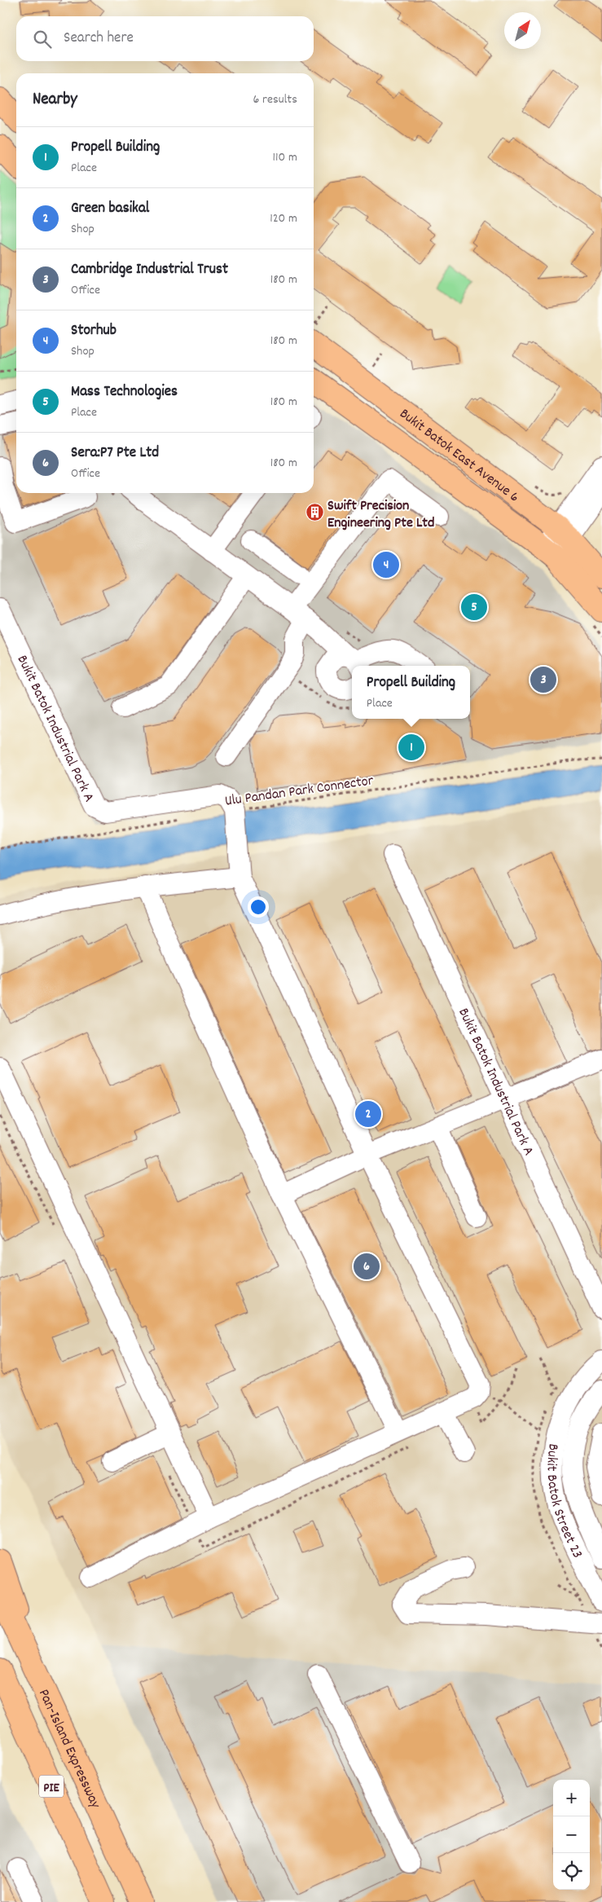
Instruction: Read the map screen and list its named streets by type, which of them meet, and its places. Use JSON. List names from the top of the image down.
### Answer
{
  "streets": {
    "main road": ["Bukit Batok East Avenue 6", "Pan-Island Expressway", "PIE"],
    "street": ["Bukit Batok Industrial Park A", "Bukit Batok Street 23"],
    "path": ["Ulu Pandan Park Connector"]
  },
  "crossings": [
    ["Bukit Batok Industrial Park A", "Ulu Pandan Park Connector"]
  ],
  "places": {
    "building": ["Swift Precision Engineering Pte Ltd"]
  },
  "north": "top right",
  "page": {
    "search": "Search here",
    "heading": ["Nearby", "6 results"],
    "list": [
      {
        "mark": "1",
        "name": "Propell Building",
        "note": "Place",
        "value": "110 m"
      },
      {
        "mark": "2",
        "name": "Green basikal",
        "note": "Shop",
        "value": "120 m"
      },
      {
        "mark": "3",
        "name": "Cambridge Industrial Trust",
        "note": "Office",
        "value": "180 m"
      },
      {
        "mark": "4",
        "name": "Storhub",
        "note": "Shop",
        "value": "180 m"
      },
      {
        "mark": "5",
        "name": "Mass Technologies",
        "note": "Place",
        "value": "180 m"
      },
      {
        "mark": "6",
        "name": "Sera:P7 Pte Ltd",
        "note": "Office",
        "value": "180 m"
      }
    ],
    "pins": [
      "4",
      "5",
      "3",
      "1",
      "2",
      "6"
    ],
    "popup": ["Propell Building", "Place"],
    "map_buttons": ["+", "−"]
  }
}
